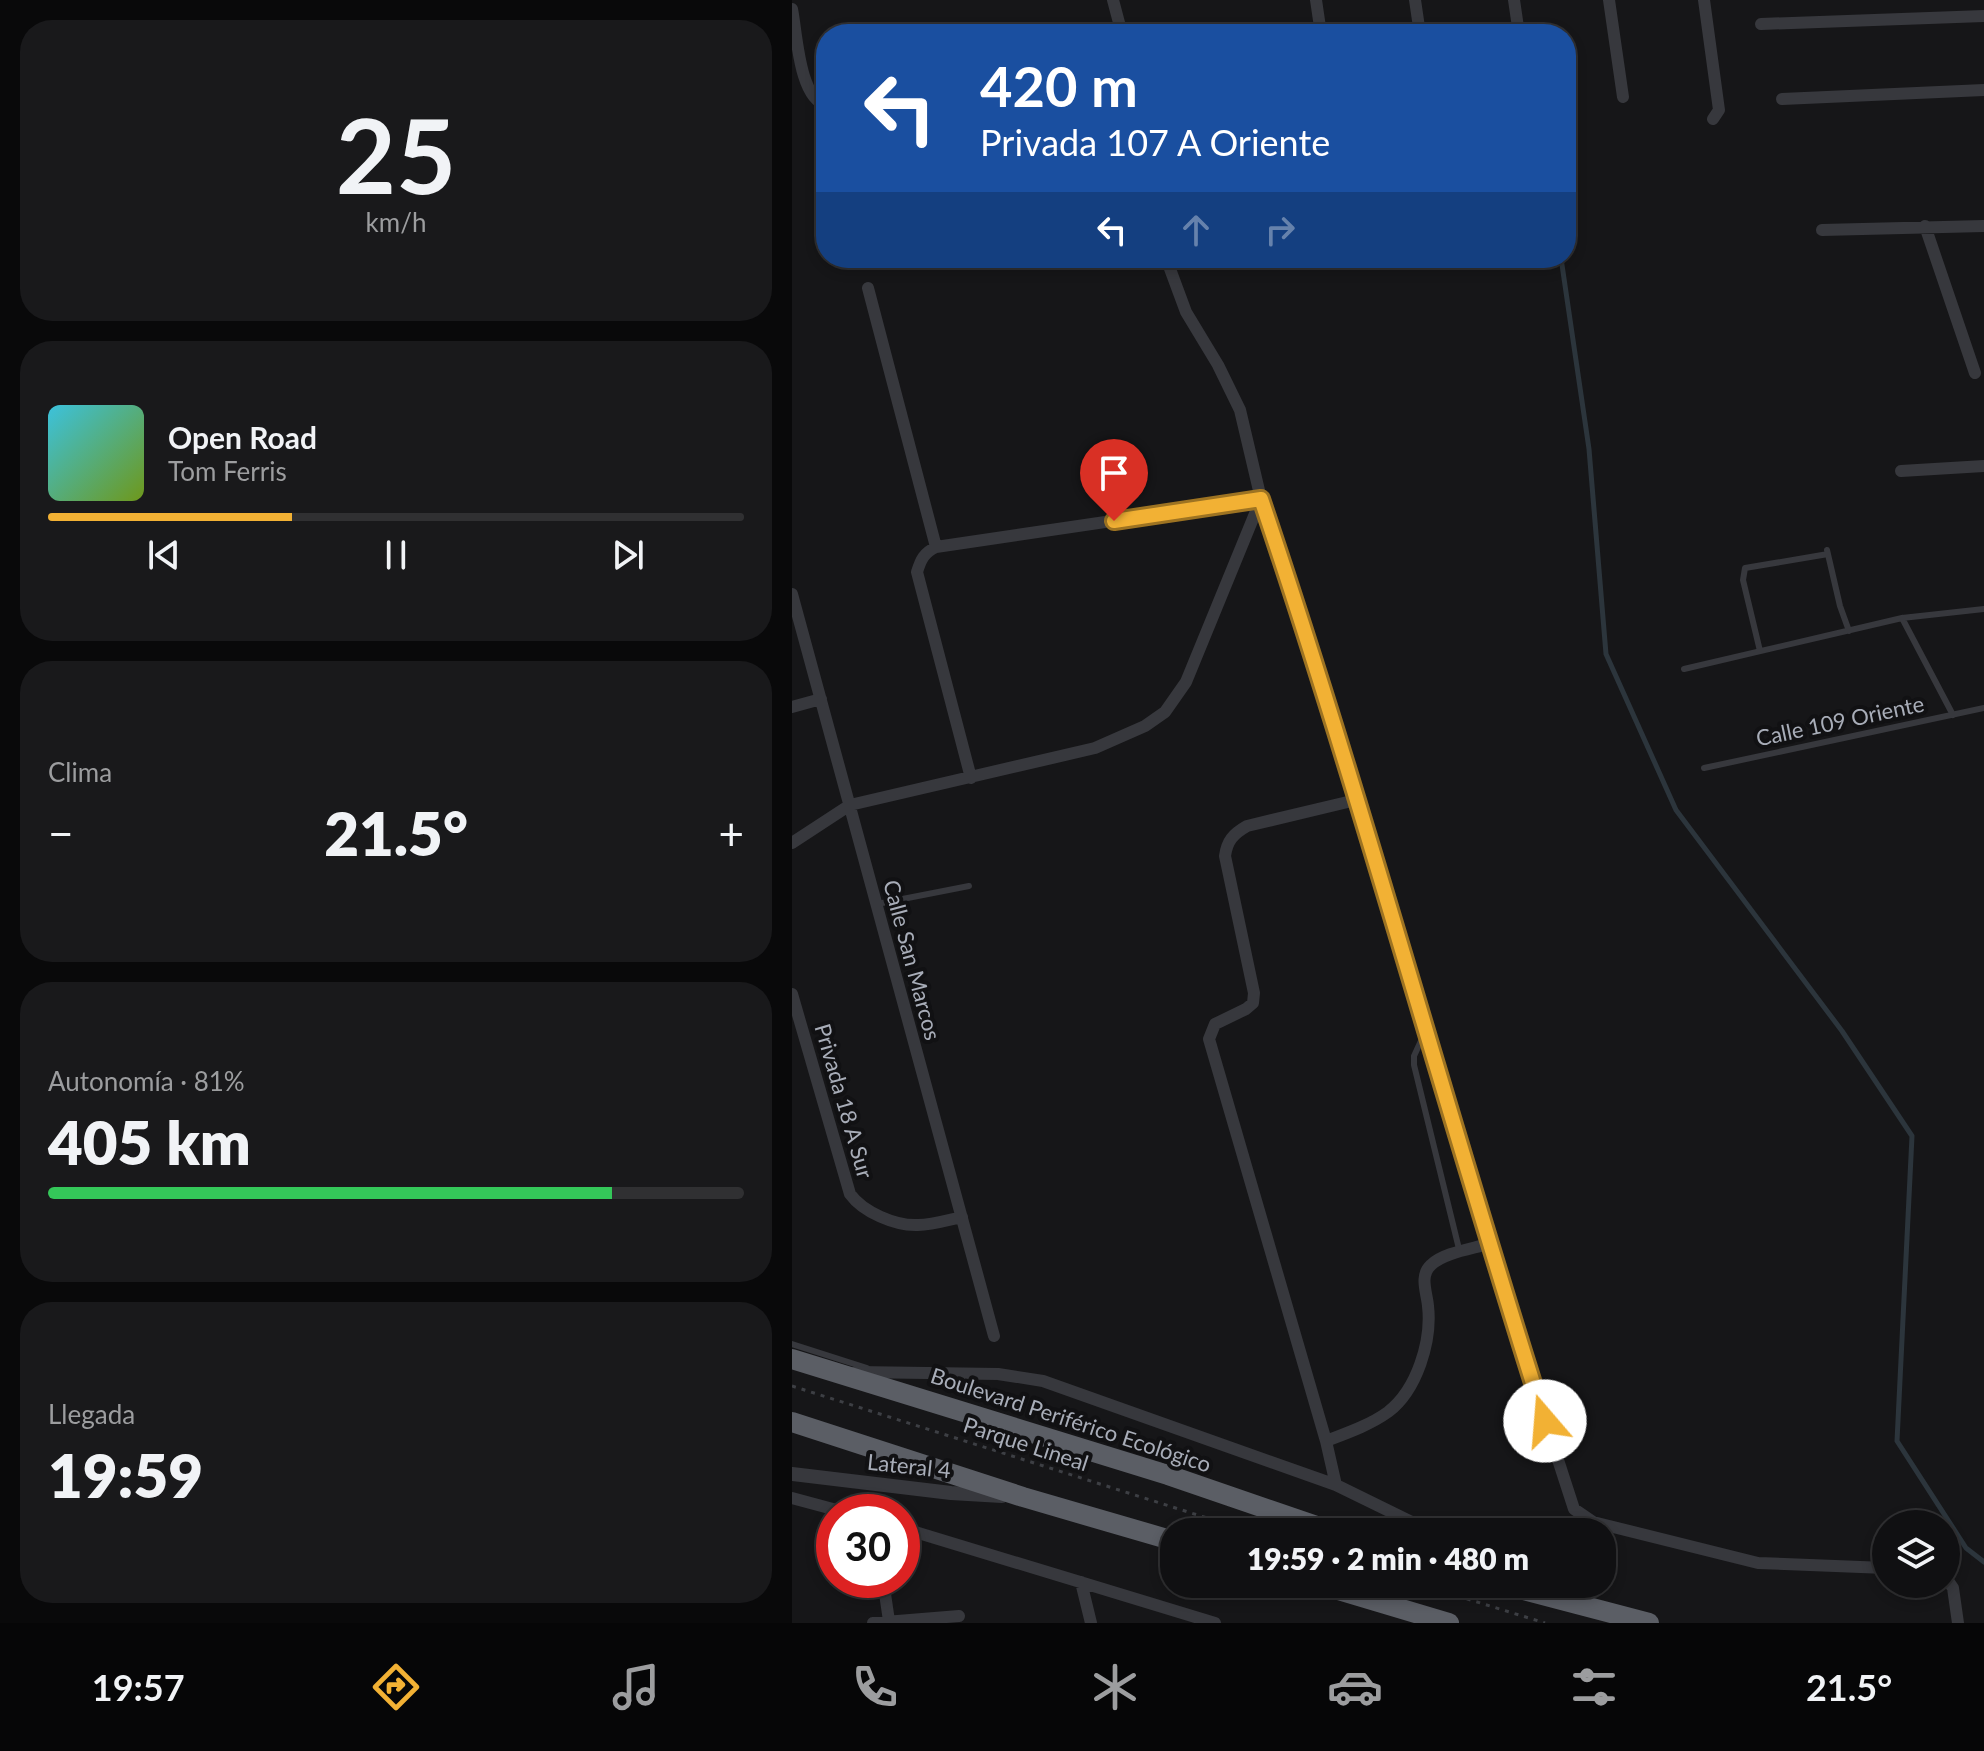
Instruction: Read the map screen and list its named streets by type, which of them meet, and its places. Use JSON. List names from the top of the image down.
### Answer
{
  "streets": {
    "highway": ["Boulevard Periférico Ecológico"],
    "street": ["Calle San Marcos", "Privada 18 A Sur", "Lateral 4"],
    "lane": ["Calle 109 Oriente"],
    "path": ["Parque Lineal"]
  },
  "crossings": [
    ["Calle San Marcos", "Privada 18 A Sur"]
  ],
  "page": {
    "tile": [
      ["25", "km/h"],
      "Clima",
      ["Autonomía · 81%", "405 km"],
      ["Llegada", "19:59"]
    ],
    "turn": ["420 m", "Privada 107 A Oriente"],
    "song": ["Open Road", "Tom Ferris"],
    "heat": ["−", "21.5°", "+"],
    "limit": "30",
    "trip": "19:59 · 2 min · 480 m",
    "tabs": ["19:57", "21.5°"]
  }
}
